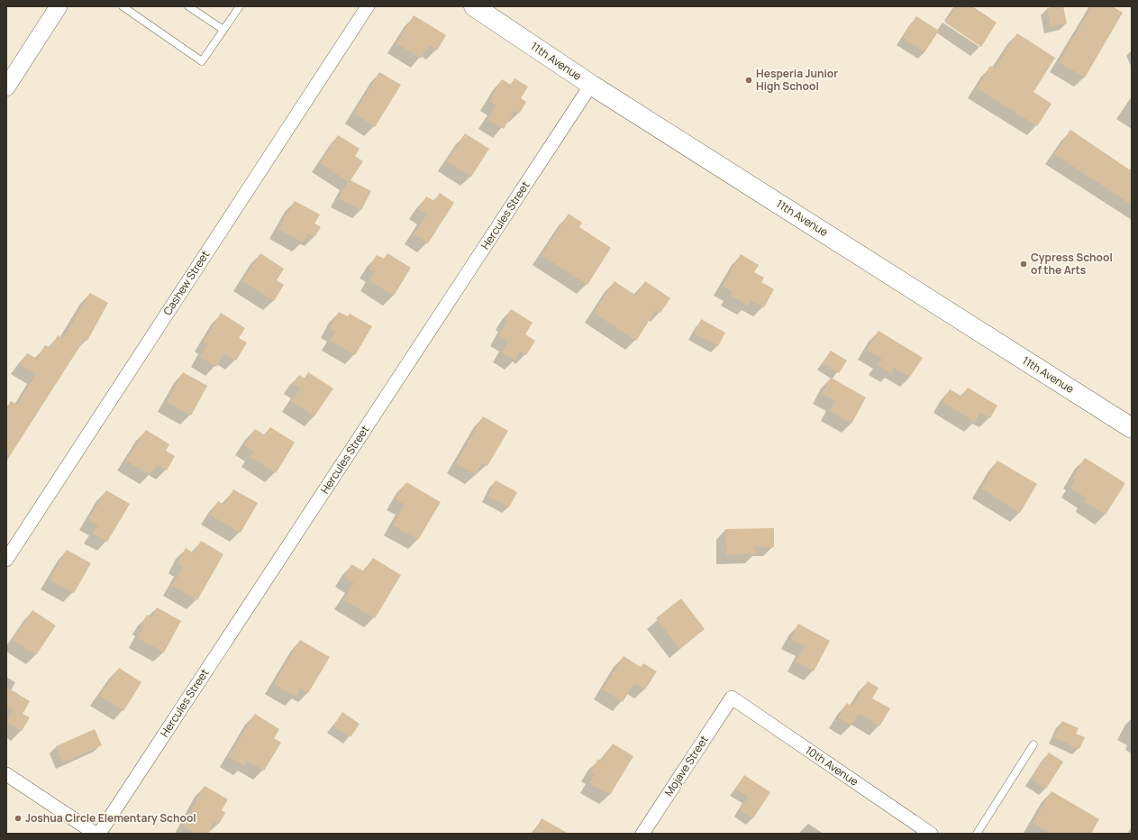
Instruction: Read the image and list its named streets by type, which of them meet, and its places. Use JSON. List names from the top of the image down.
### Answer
{
  "streets": {
    "main road": ["11th Avenue"],
    "street": [
      "Hercules Street",
      "Cashew Street",
      "Mojave Street",
      "10th Avenue"
    ]
  },
  "crossings": [
    ["11th Avenue", "Hercules Street"],
    ["Mojave Street", "10th Avenue"]
  ],
  "places": ["Hesperia Junior High School", "Cypress School of the Arts", "Joshua Circle Elementary School"]
}
